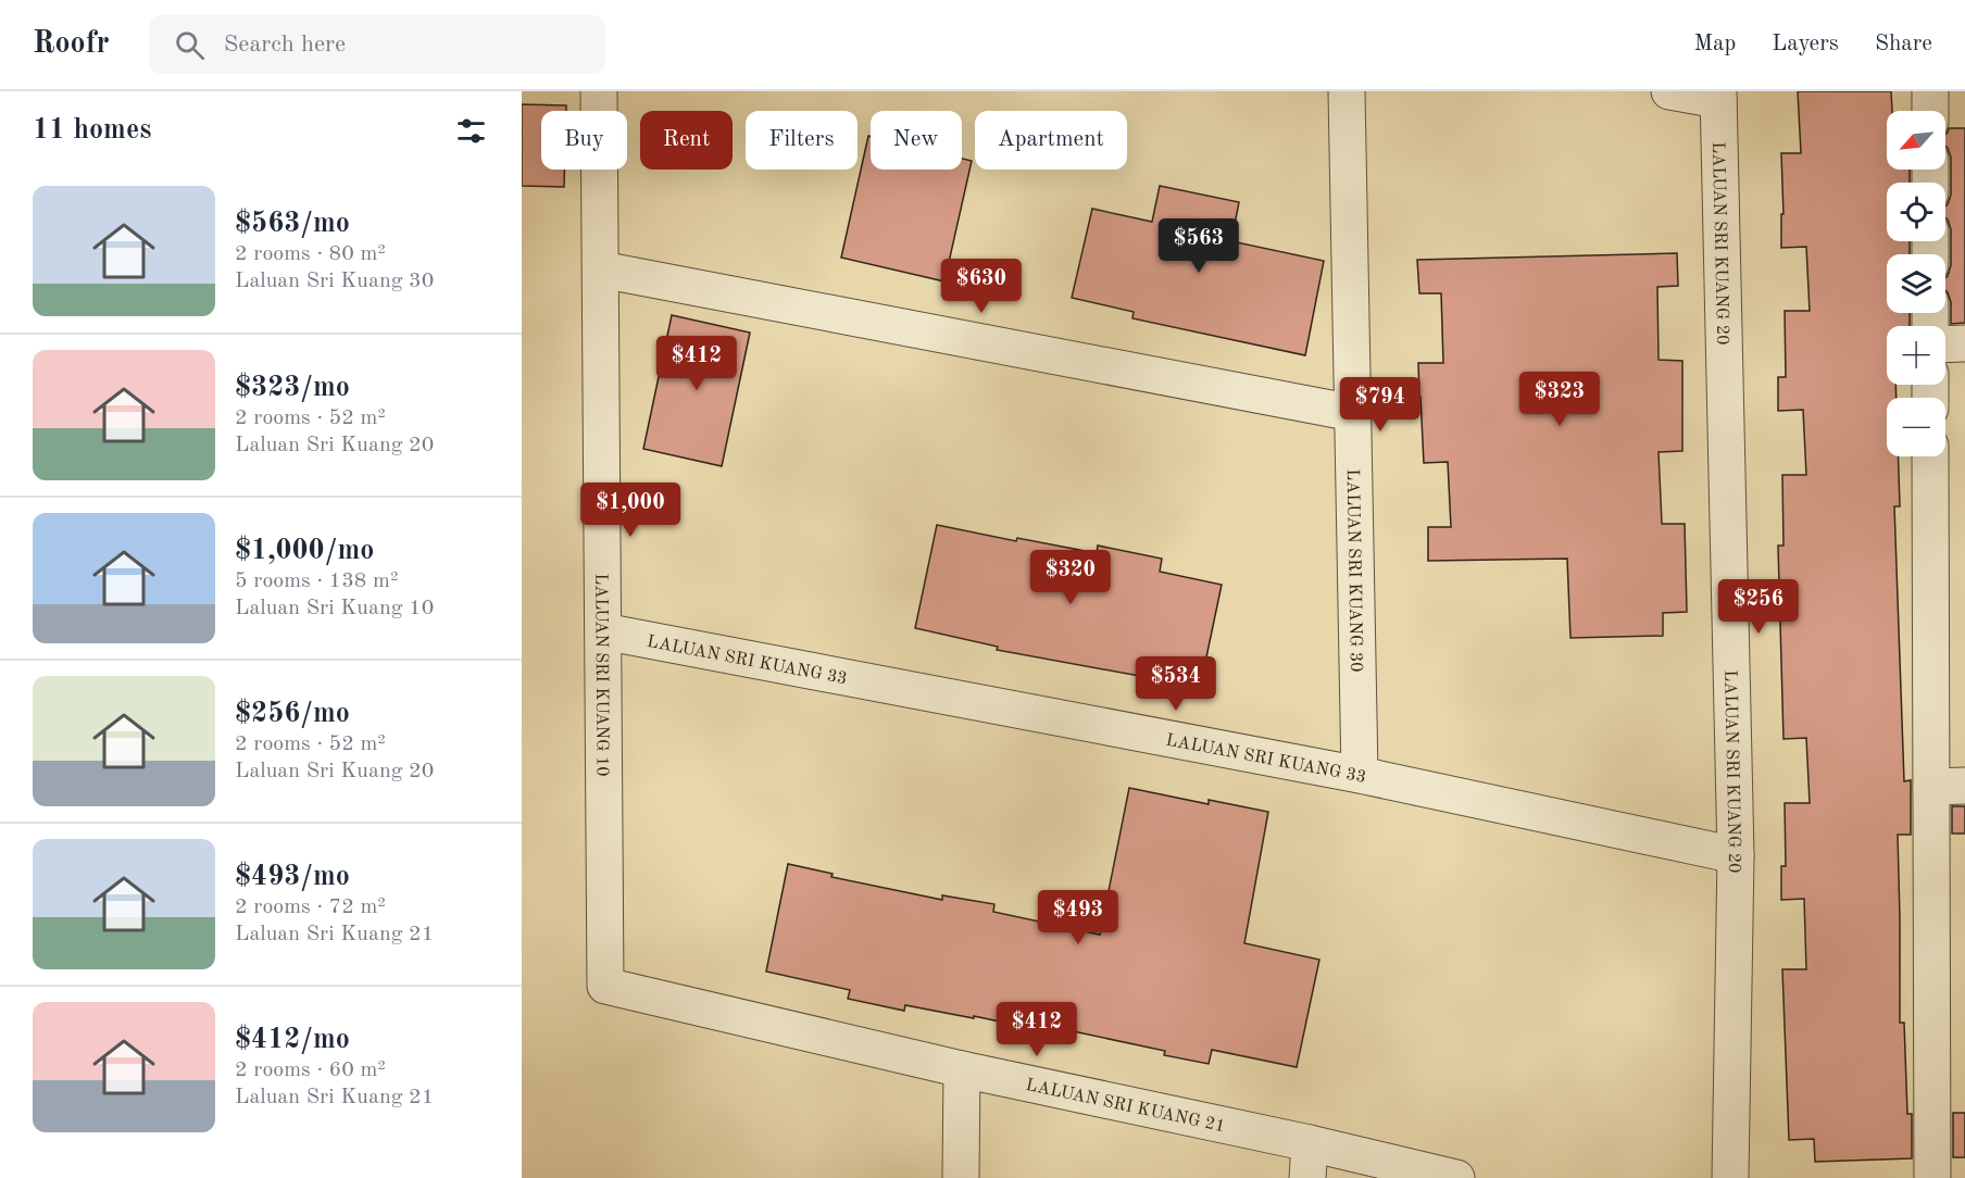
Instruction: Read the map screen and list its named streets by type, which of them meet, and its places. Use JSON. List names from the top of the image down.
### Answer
{
  "streets": {
    "street": [
      "LALUAN SRI KUANG 20",
      "LALUAN SRI KUANG 30",
      "LALUAN SRI KUANG 33",
      "LALUAN SRI KUANG 10",
      "LALUAN SRI KUANG 21"
    ]
  },
  "crossings": [
    ["LALUAN SRI KUANG 20", "LALUAN SRI KUANG 33"],
    ["LALUAN SRI KUANG 30", "LALUAN SRI KUANG 33"],
    ["LALUAN SRI KUANG 33", "LALUAN SRI KUANG 10"],
    ["LALUAN SRI KUANG 10", "LALUAN SRI KUANG 21"]
  ],
  "north": "bottom left",
  "page": {
    "header": "Roofr",
    "search": "Search here",
    "nav": ["Map", "Layers", "Share"],
    "heading": "11 homes",
    "map_buttons": ["+", "−"],
    "chip": [
      "Buy",
      "Rent",
      "Filters",
      "New",
      "Apartment"
    ],
    "list": [
      {
        "name": "$563/mo",
        "note": "2 rooms · 80 m² · Laluan Sri Kuang 30"
      },
      {
        "name": "$323/mo",
        "note": "2 rooms · 52 m² · Laluan Sri Kuang 20"
      },
      {
        "name": "$1,000/mo",
        "note": "5 rooms · 138 m² · Laluan Sri Kuang 10"
      },
      {
        "name": "$256/mo",
        "note": "2 rooms · 52 m² · Laluan Sri Kuang 20"
      },
      {
        "name": "$493/mo",
        "note": "2 rooms · 72 m² · Laluan Sri Kuang 21"
      },
      {
        "name": "$412/mo",
        "note": "2 rooms · 60 m² · Laluan Sri Kuang 21"
      }
    ],
    "price": [
      "$563",
      "$630",
      "$412",
      "$323",
      "$794",
      "$1,000",
      "$320",
      "$256",
      "$534",
      "$493",
      "$412"
    ]
  }
}
